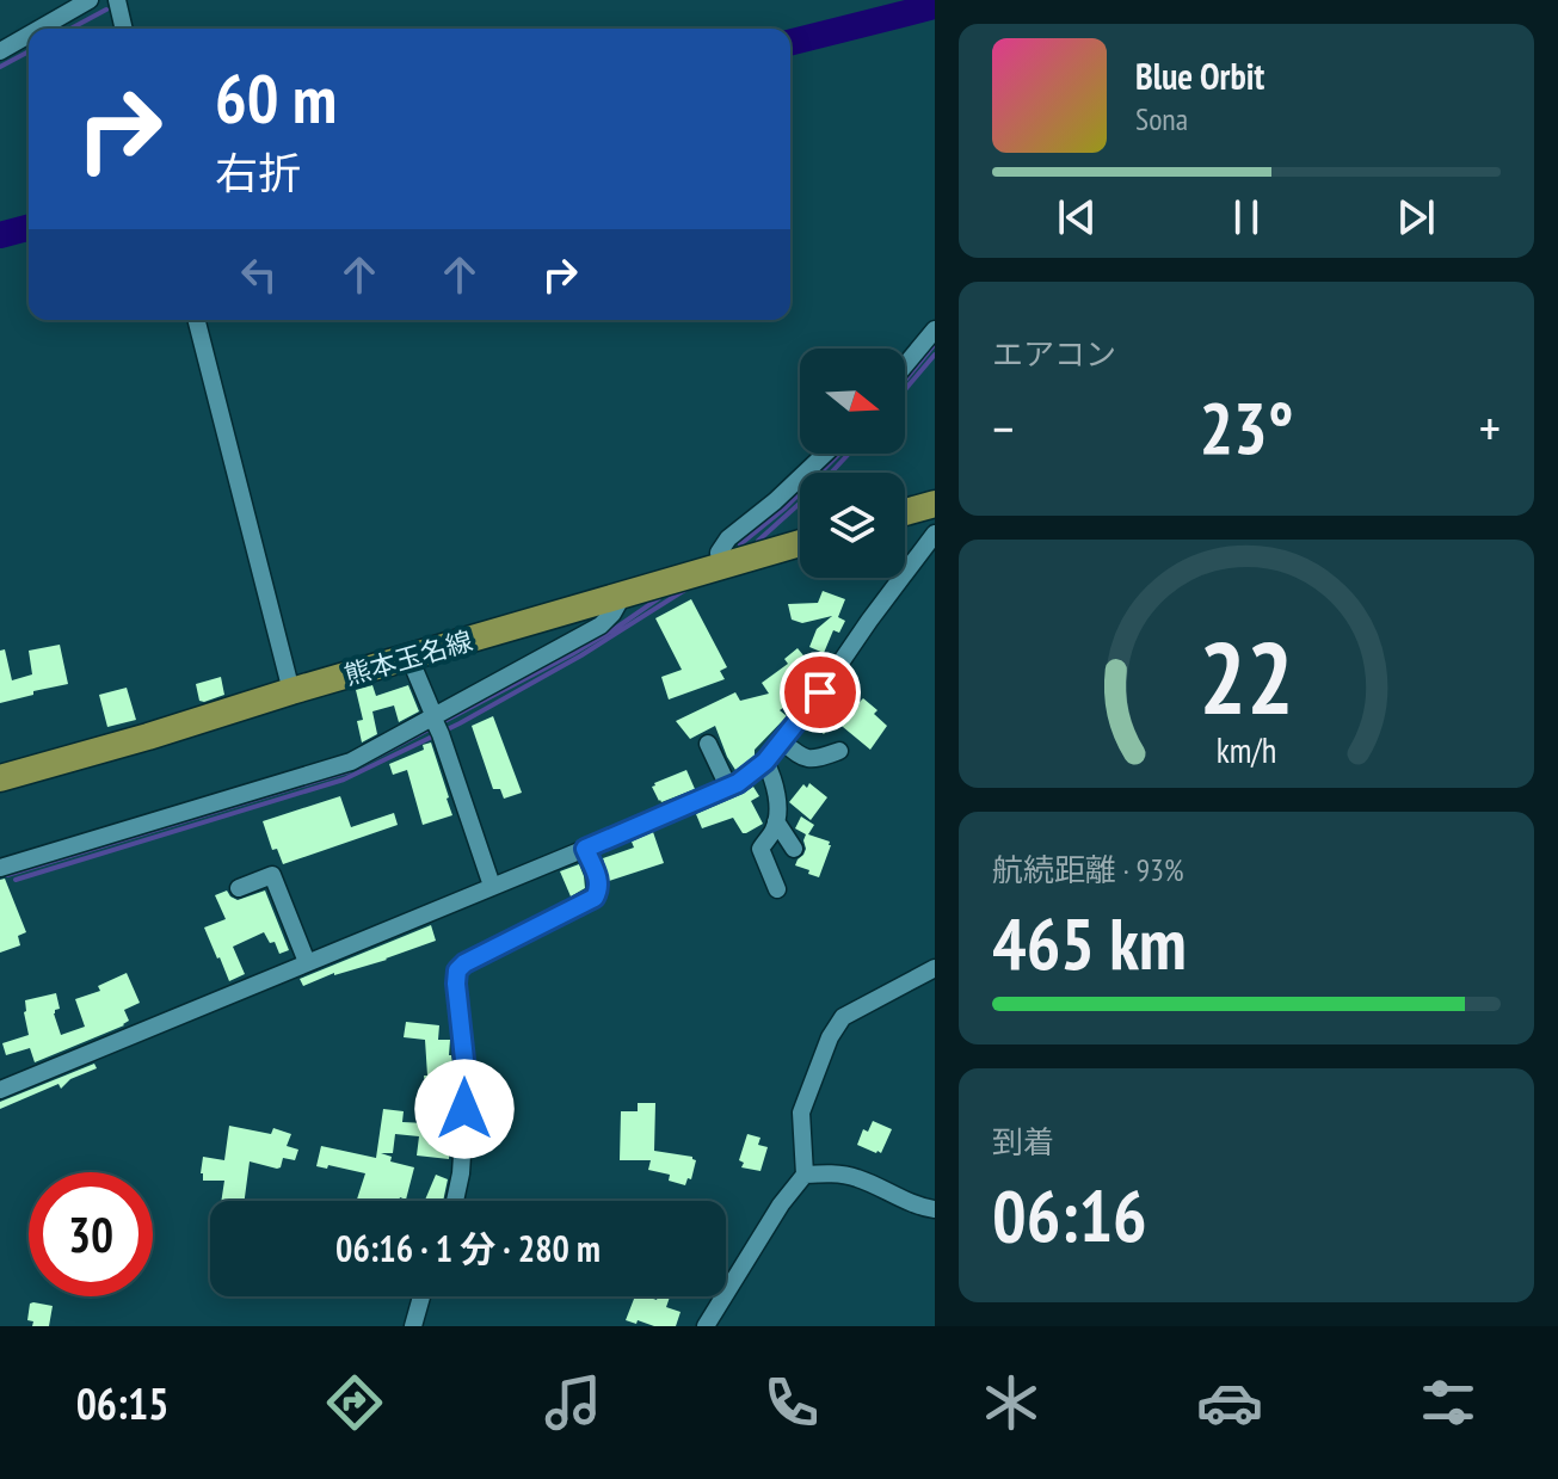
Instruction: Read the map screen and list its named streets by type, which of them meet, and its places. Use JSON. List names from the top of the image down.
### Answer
{
  "streets": {
    "main road": ["熊本玉名線"]
  },
  "north": "right",
  "page": {
    "turn": ["60 m", "右折"],
    "song": ["Blue Orbit", "Sona"],
    "tile": [
      "エアコン",
      ["航続距離 · 93%", "465 km"],
      ["到着", "06:16"]
    ],
    "heat": ["−", "23°", "+"],
    "limit": "30",
    "trip": "06:16 · 1 分 · 280 m",
    "tabs": "06:15",
    "gauge": ["22", "km/h"]
  }
}
